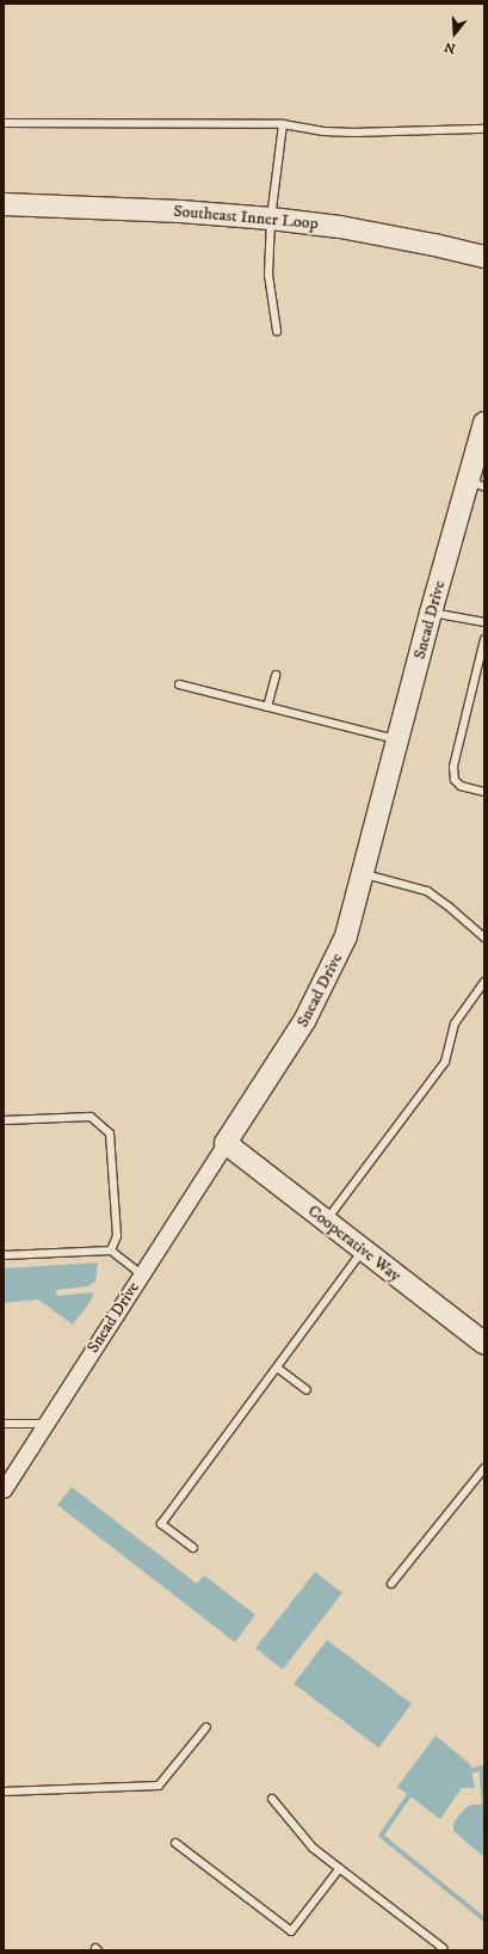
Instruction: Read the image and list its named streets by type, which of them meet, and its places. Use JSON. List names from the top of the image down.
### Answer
{
  "streets": {
    "street": ["Southeast Inner Loop", "Snead Drive", "Cooperative Way"]
  },
  "crossings": [
    ["Snead Drive", "Cooperative Way"]
  ],
  "north": "bottom"
}
